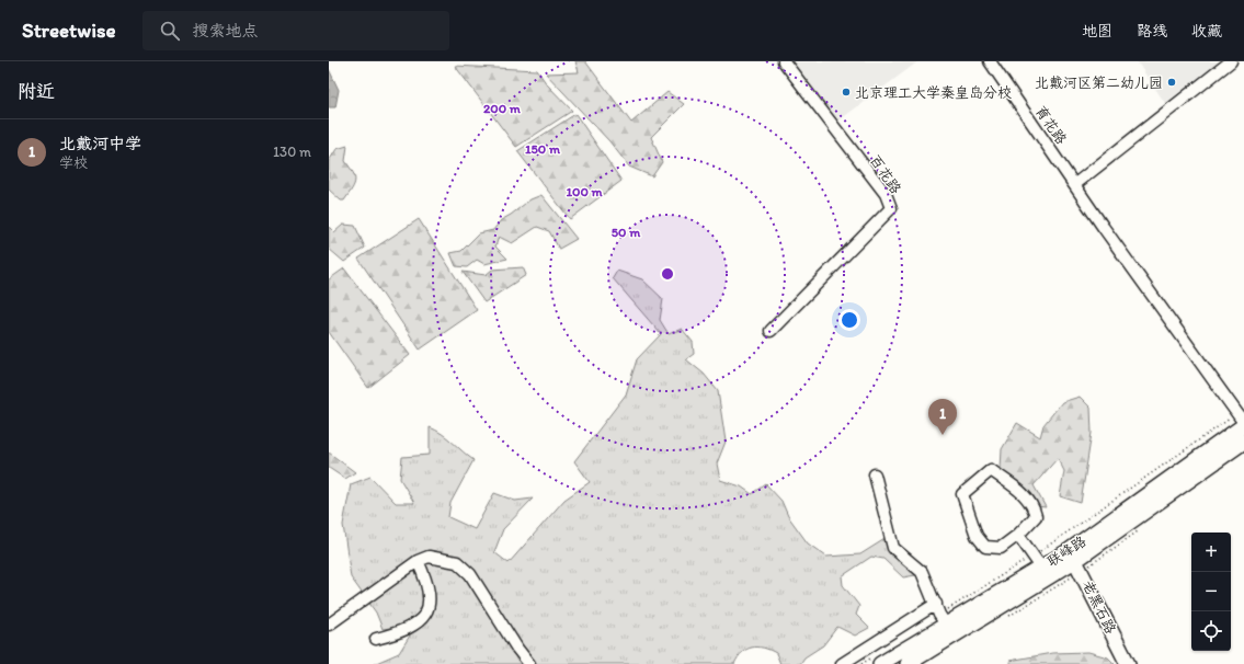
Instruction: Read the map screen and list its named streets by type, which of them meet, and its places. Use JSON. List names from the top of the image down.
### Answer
{
  "streets": {
    "main road": ["联峰路", "老黑石路"],
    "street": ["育花路", "百花路"]
  },
  "crossings": [
    ["育花路", "联峰路"],
    ["联峰路", "老黑石路"]
  ],
  "places": ["北戴河区第二幼儿园", "北京理工大学秦皇岛分校"],
  "page": {
    "header": "Streetwise",
    "search": "搜索地点",
    "nav": ["地图", "路线", "收藏"],
    "heading": "附近",
    "list": [
      {
        "mark": "1",
        "name": "北戴河中学",
        "note": "学校",
        "value": "130 m"
      }
    ],
    "pins": "1",
    "map_buttons": ["+", "−"]
  },
  "rings": [
    "200 m",
    "150 m",
    "100 m",
    "50 m"
  ]
}
